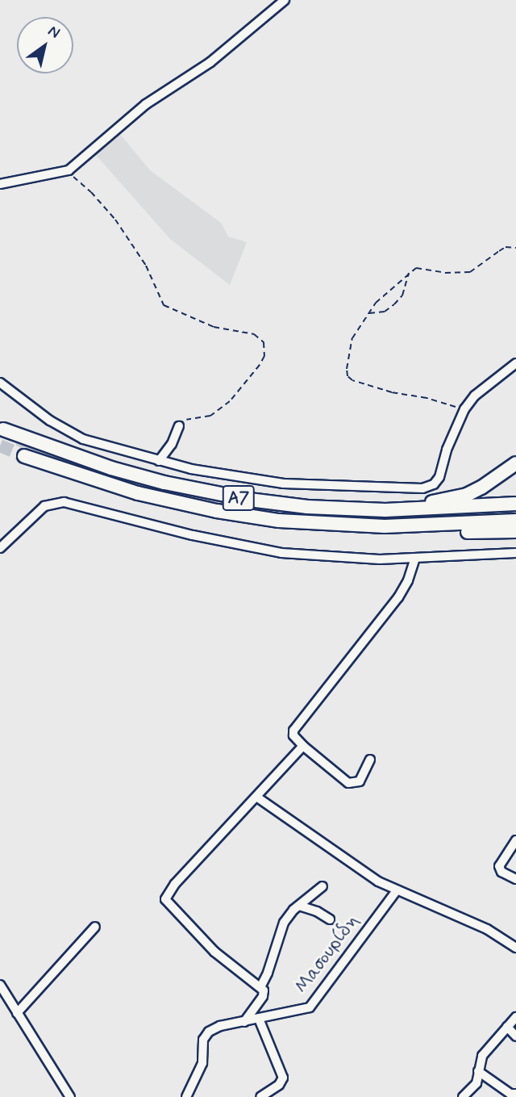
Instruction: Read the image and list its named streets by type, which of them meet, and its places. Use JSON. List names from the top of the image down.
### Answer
{
  "streets": {
    "highway": ["Α7"],
    "street": ["Μασουρίδη"]
  },
  "north": "top right"
}
